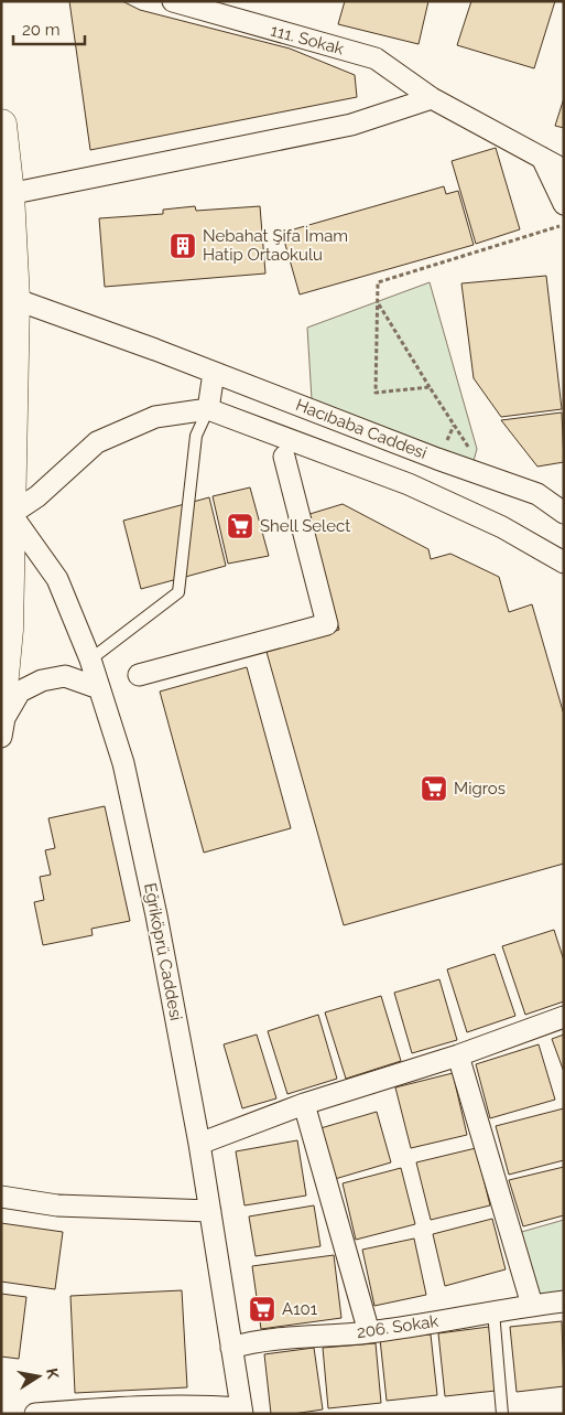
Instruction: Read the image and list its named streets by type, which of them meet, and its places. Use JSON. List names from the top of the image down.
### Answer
{
  "streets": {
    "street": [
      "111. Sokak",
      "Hacıbaba Caddesi",
      "Eğriköprü Caddesi",
      "206. Sokak"
    ]
  },
  "crossings": [
    ["Eğriköprü Caddesi", "206. Sokak"]
  ],
  "places": {
    "building": ["Nebahat Şifa İmam Hatip Ortaokulu"],
    "supermarket": ["Shell Select", "Migros", "A101"]
  },
  "scale_bar": "20 m",
  "north": "right"
}
